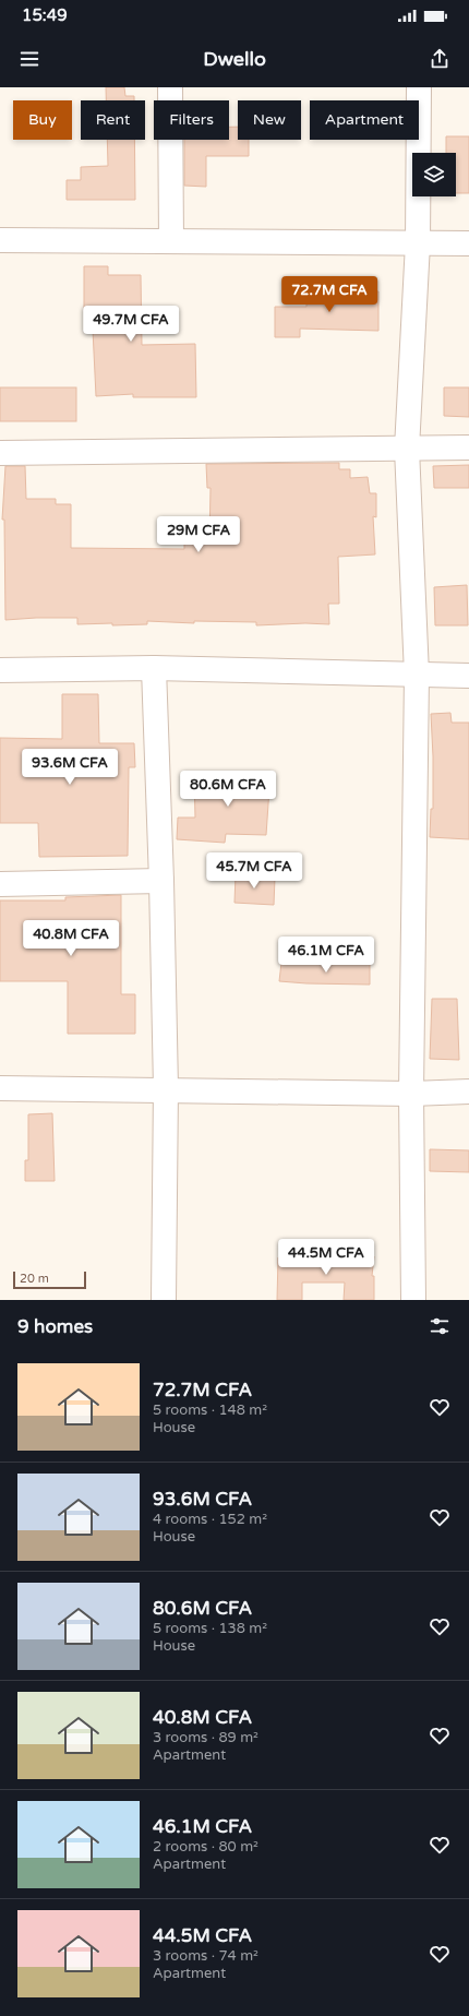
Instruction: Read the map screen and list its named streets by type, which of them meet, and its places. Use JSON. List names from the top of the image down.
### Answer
{
  "scale_bar": "20 m",
  "page": {
    "status": "15:49",
    "header": "Dwello",
    "chip": [
      "Buy",
      "Rent",
      "Filters",
      "New",
      "Apartment"
    ],
    "price": [
      "72.7M CFA",
      "49.7M CFA",
      "29M CFA",
      "93.6M CFA",
      "80.6M CFA",
      "45.7M CFA",
      "40.8M CFA",
      "46.1M CFA",
      "44.5M CFA"
    ],
    "scale": "20 m",
    "heading": "9 homes",
    "list": [
      {
        "name": "72.7M CFA",
        "note": "5 rooms · 148 m² · House"
      },
      {
        "name": "93.6M CFA",
        "note": "4 rooms · 152 m² · House"
      },
      {
        "name": "80.6M CFA",
        "note": "5 rooms · 138 m² · House"
      },
      {
        "name": "40.8M CFA",
        "note": "3 rooms · 89 m² · Apartment"
      },
      {
        "name": "46.1M CFA",
        "note": "2 rooms · 80 m² · Apartment"
      },
      {
        "name": "44.5M CFA",
        "note": "3 rooms · 74 m² · Apartment"
      }
    ]
  }
}
